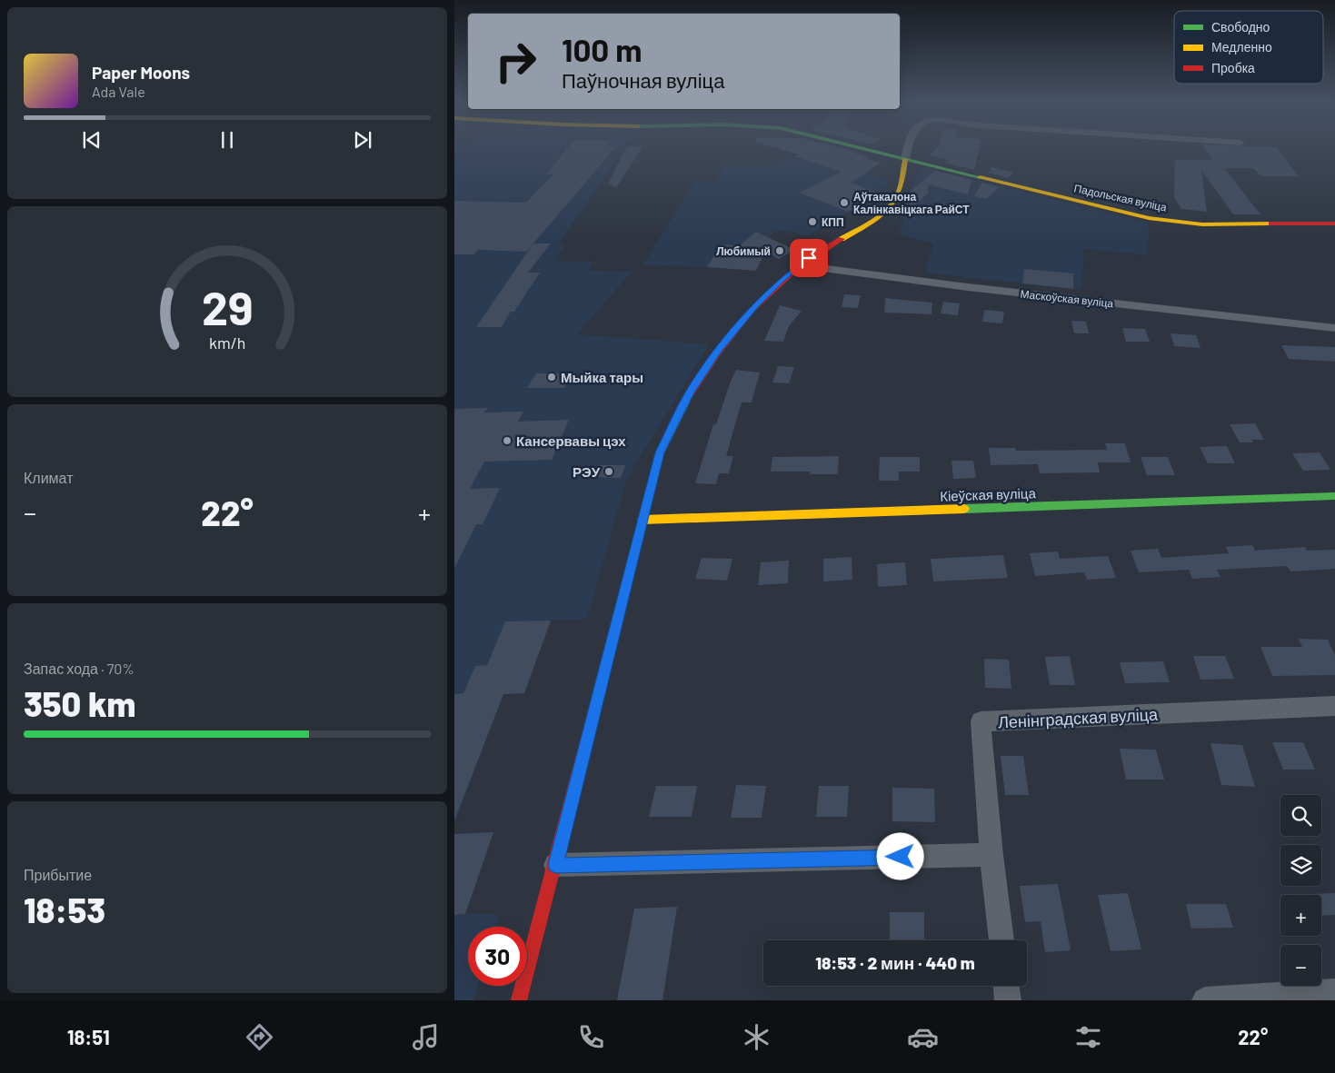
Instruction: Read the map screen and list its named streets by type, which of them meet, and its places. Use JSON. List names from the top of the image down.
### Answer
{
  "streets": {
    "street": [
      "Падольская вуліца",
      "Маскоўская вуліца",
      "Кіеўская вуліца",
      "Ленінградская вуліца"
    ]
  },
  "places": [
    "Аўтакалона Калінкавіцкага РайСТ",
    "КПП",
    "Любимый",
    "Мыйка тары",
    "Кансервавы цэх",
    "РЭУ"
  ],
  "legend": ["Свободно", "Медленно", "Пробка"],
  "page": {
    "turn": ["100 m", "Паўночная вуліца"],
    "song": ["Paper Moons", "Ada Vale"],
    "tile": [
      "Климат",
      ["Запас хода · 70%", "350 km"],
      ["Прибытие", "18:53"]
    ],
    "heat": ["−", "22°", "+"],
    "map_buttons": ["+", "−"],
    "limit": "30",
    "trip": "18:53 · 2 мин · 440 m",
    "tabs": ["18:51", "22°"],
    "gauge": ["29", "km/h"]
  }
}
